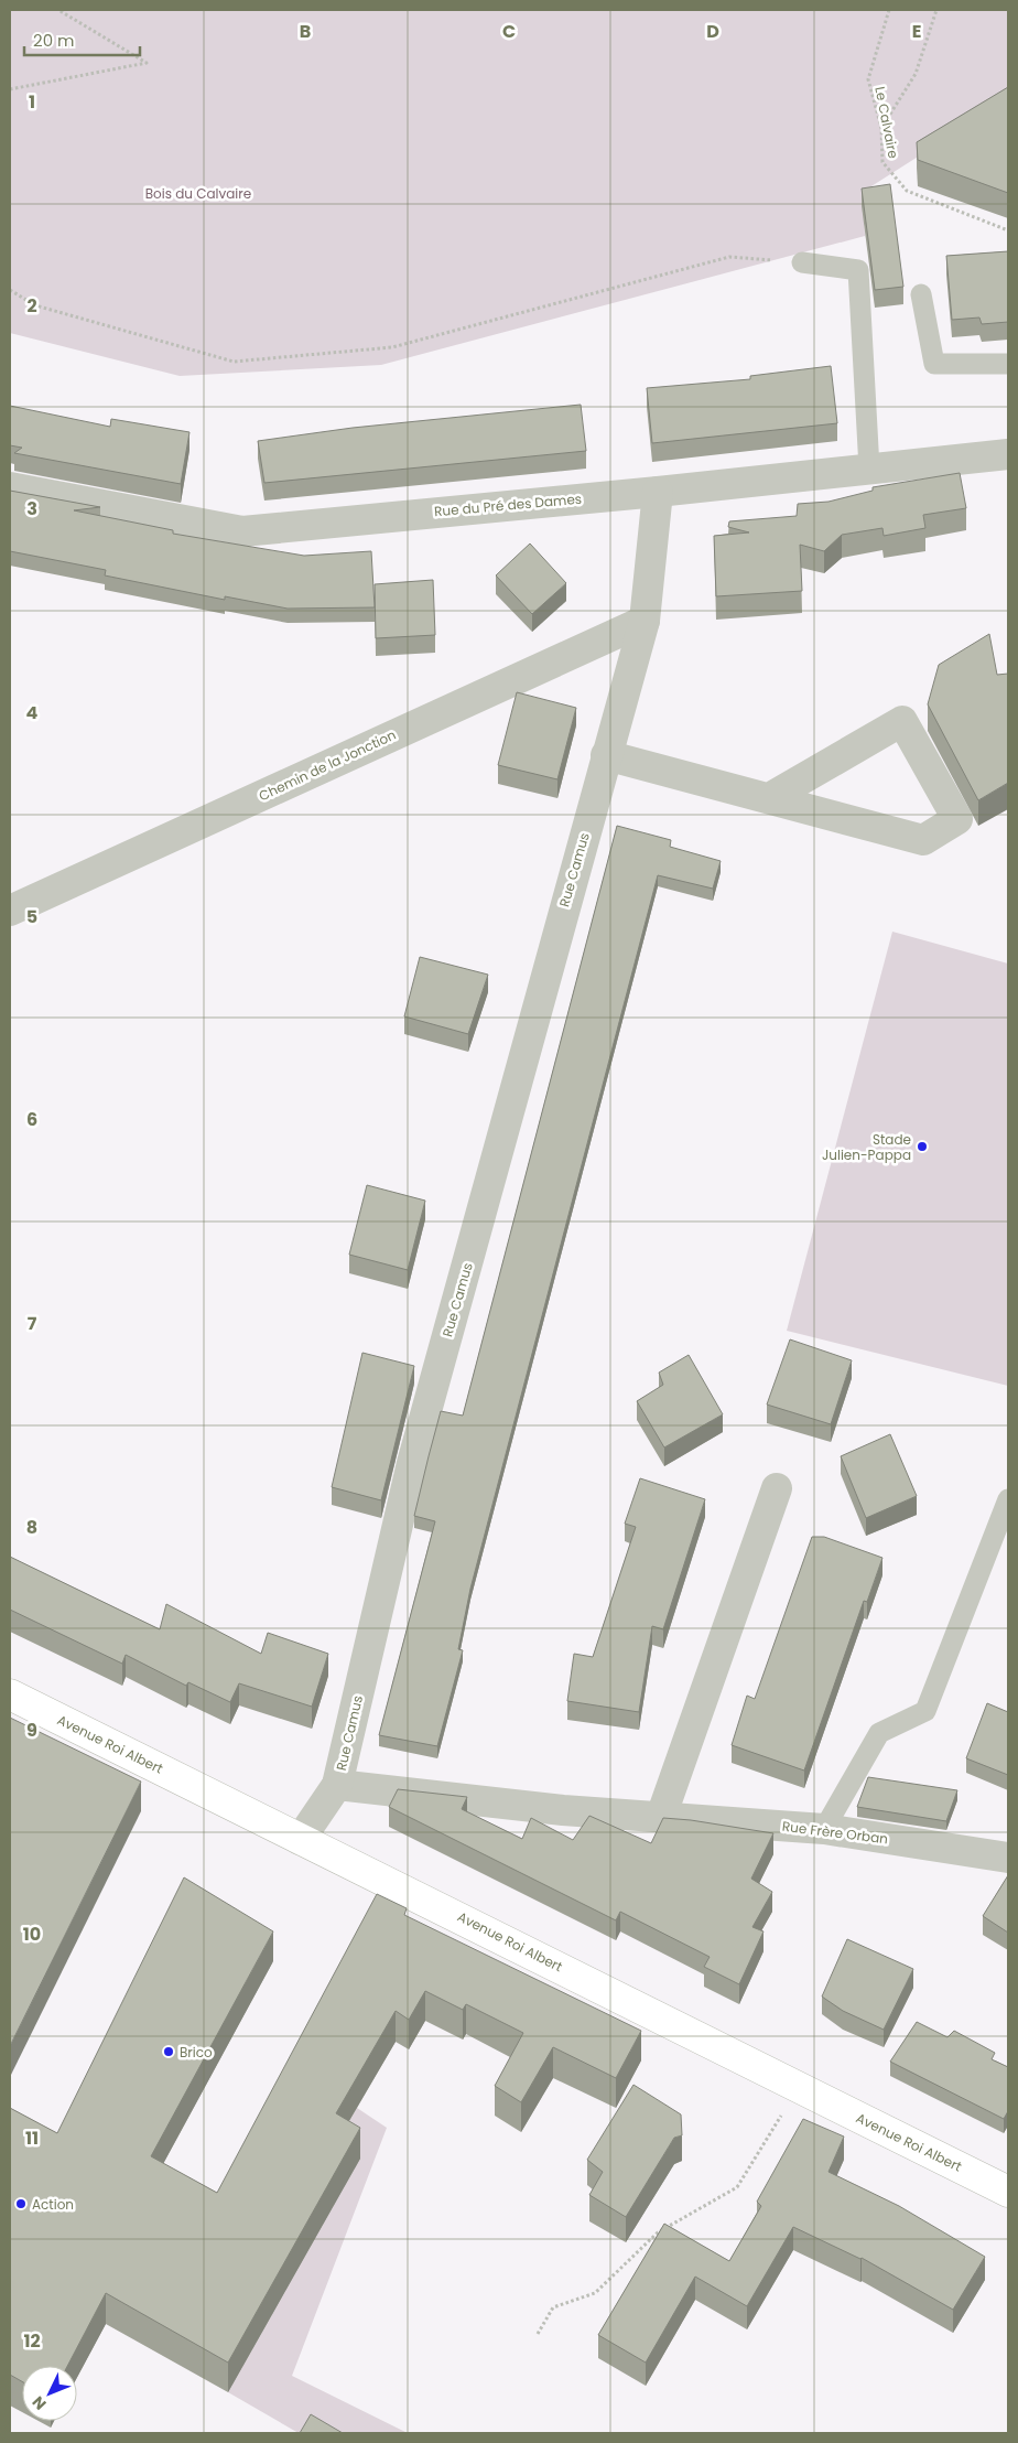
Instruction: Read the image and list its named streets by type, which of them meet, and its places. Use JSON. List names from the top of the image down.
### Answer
{
  "streets": {
    "main road": ["Avenue Roi Albert"],
    "street": [
      "Rue du Pré des Dames",
      "Chemin de la Jonction",
      "Rue Camus",
      "Rue Frère Orban"
    ],
    "path": ["Le Calvaire"]
  },
  "crossings": [
    ["Rue du Pré des Dames", "Rue Camus"],
    ["Chemin de la Jonction", "Rue Camus"],
    ["Rue Camus", "Avenue Roi Albert"],
    ["Rue Camus", "Rue Frère Orban"]
  ],
  "parks": ["Bois du Calvaire"],
  "places": ["Stade Julien-Pappa", "Brico", "Action"],
  "scale_bar": "20 m",
  "north": "bottom left",
  "grid": {
    "columns": [
      "B",
      "C",
      "D",
      "E"
    ],
    "rows": [
      "1",
      "2",
      "3",
      "4",
      "5",
      "6",
      "7",
      "8",
      "9",
      "10",
      "11",
      "12"
    ]
  }
}
